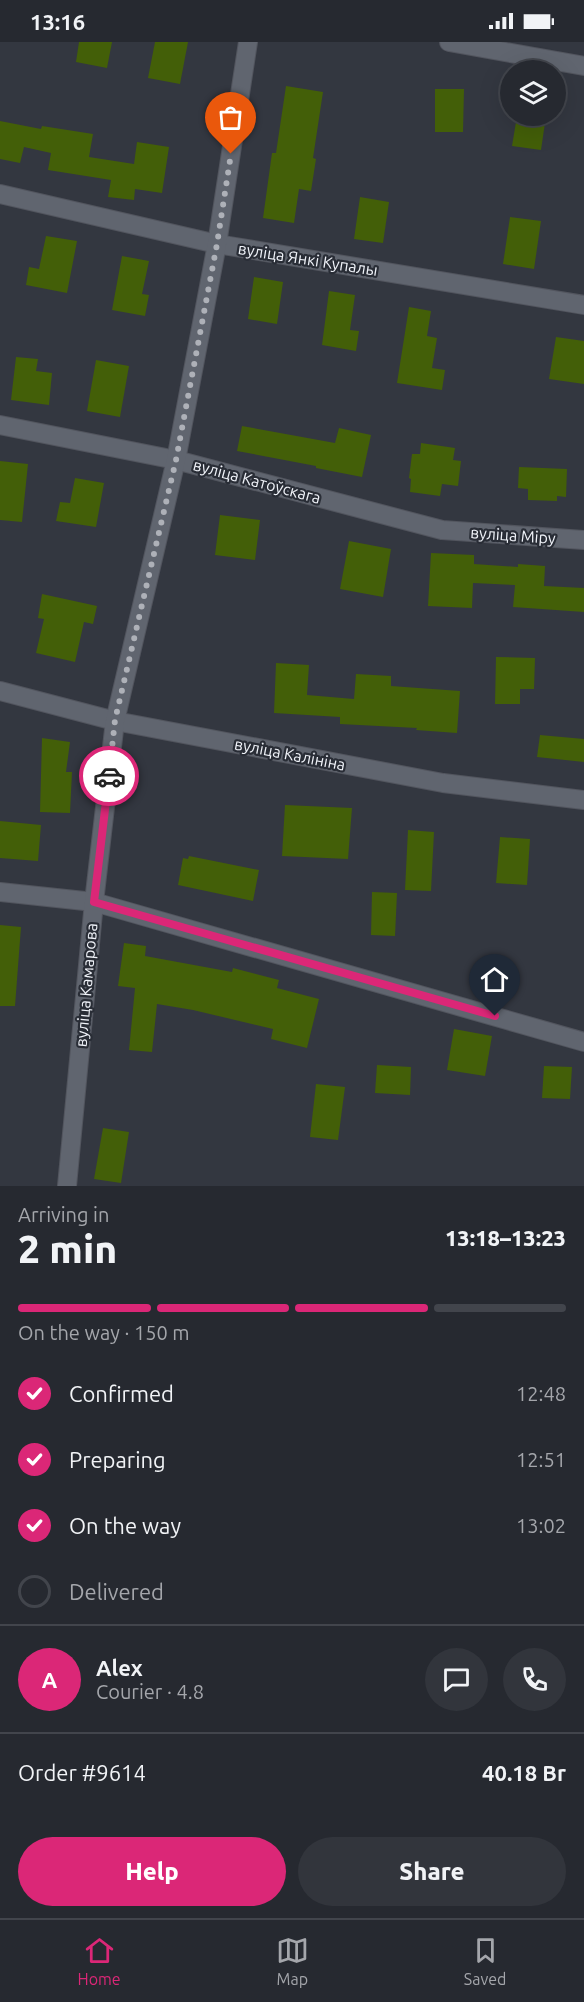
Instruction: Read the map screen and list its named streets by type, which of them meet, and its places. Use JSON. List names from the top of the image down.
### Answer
{
  "streets": {
    "street": [
      "вуліца Янкі Купалы",
      "вуліца Катоўскага",
      "вуліца Міру",
      "вуліца Калініна",
      "вуліца Камарова"
    ]
  },
  "crossings": [
    ["вуліца Янкі Купалы", "вуліца Камарова"],
    ["вуліца Катоўскага", "вуліца Міру"],
    ["вуліца Катоўскага", "вуліца Камарова"],
    ["вуліца Калініна", "вуліца Камарова"]
  ],
  "page": {
    "status": "13:16",
    "heading": ["2 min", "Arriving in", "13:18–13:23"],
    "panel": [
      "Alex",
      "Courier · 4.8",
      "Order #9614",
      "40.18 Br"
    ],
    "bar": "On the way · 150 m",
    "list": [
      ["Confirmed", "12:48"],
      ["Preparing", "12:51"],
      ["On the way", "13:02"],
      "Delivered"
    ],
    "round": "A",
    "buttons": ["Help", "Share"],
    "tabs": ["Home", "Map", "Saved"]
  }
}
